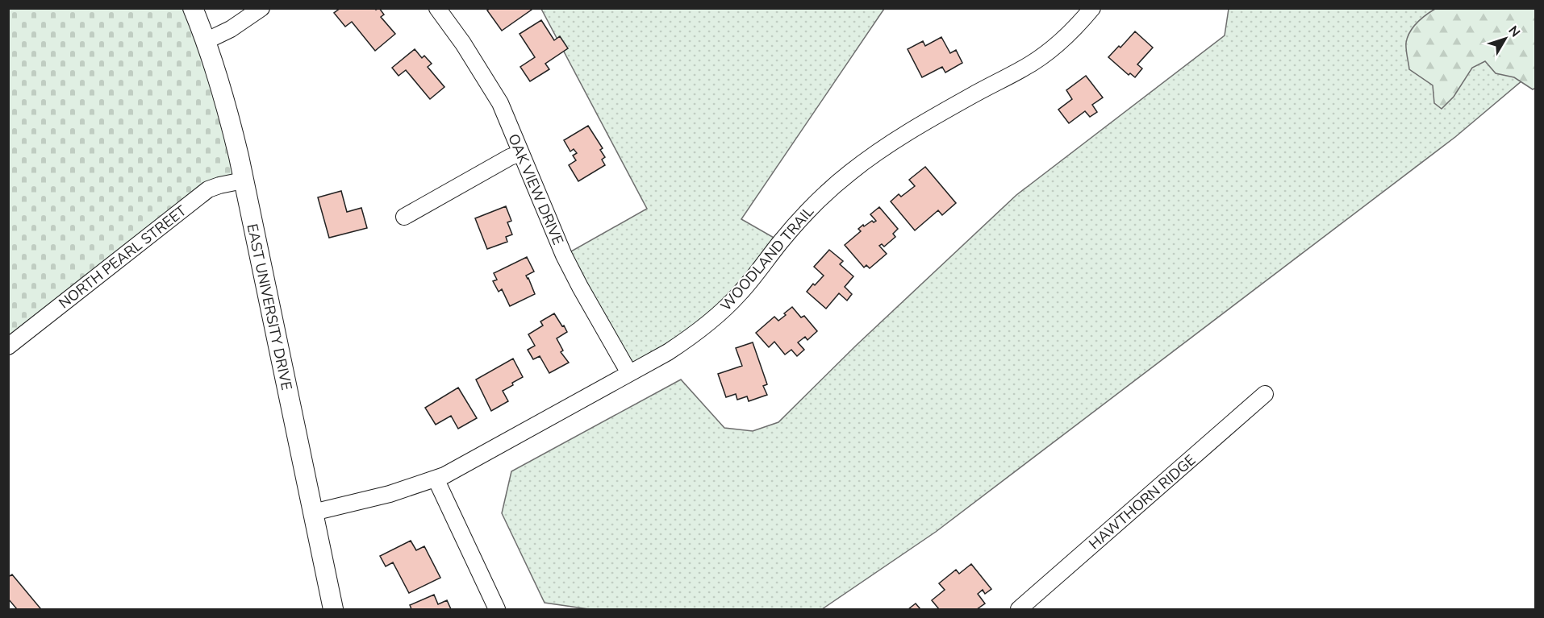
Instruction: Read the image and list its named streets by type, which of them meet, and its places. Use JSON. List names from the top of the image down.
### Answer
{
  "streets": {
    "main road": ["EAST UNIVERSITY DRIVE"],
    "street": [
      "OAK VIEW DRIVE",
      "NORTH PEARL STREET",
      "WOODLAND TRAIL",
      "HAWTHORN RIDGE"
    ]
  },
  "crossings": [
    ["OAK VIEW DRIVE", "WOODLAND TRAIL"],
    ["NORTH PEARL STREET", "EAST UNIVERSITY DRIVE"],
    ["WOODLAND TRAIL", "EAST UNIVERSITY DRIVE"]
  ],
  "north": "top right"
}
